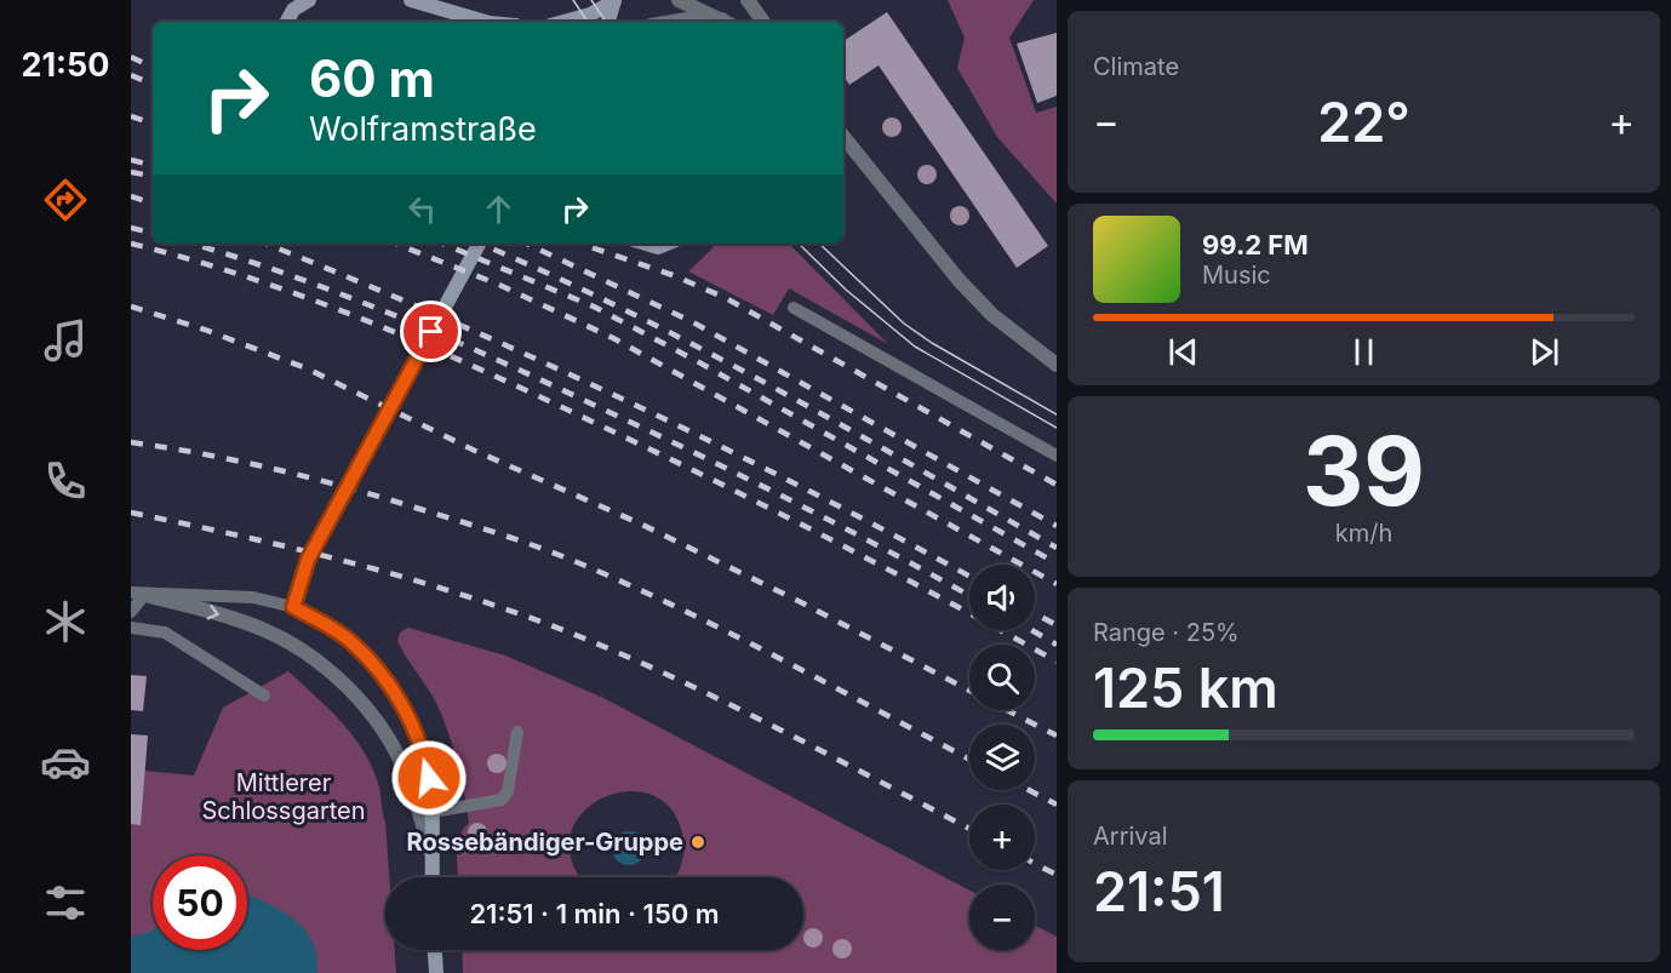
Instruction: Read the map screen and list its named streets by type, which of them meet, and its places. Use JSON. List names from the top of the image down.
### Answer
{
  "parks": ["Mittlerer Schlossgarten"],
  "places": ["Rossebändiger-Gruppe"],
  "page": {
    "tabs": "21:50",
    "tile": [
      "Climate",
      ["39", "km/h"],
      ["Range · 25%", "125 km"],
      ["Arrival", "21:51"]
    ],
    "turn": ["60 m", "Wolframstraße"],
    "heat": ["−", "22°", "+"],
    "song": ["99.2 FM", "Music"],
    "map_buttons": ["+", "−"],
    "limit": "50",
    "trip": "21:51 · 1 min · 150 m"
  }
}
